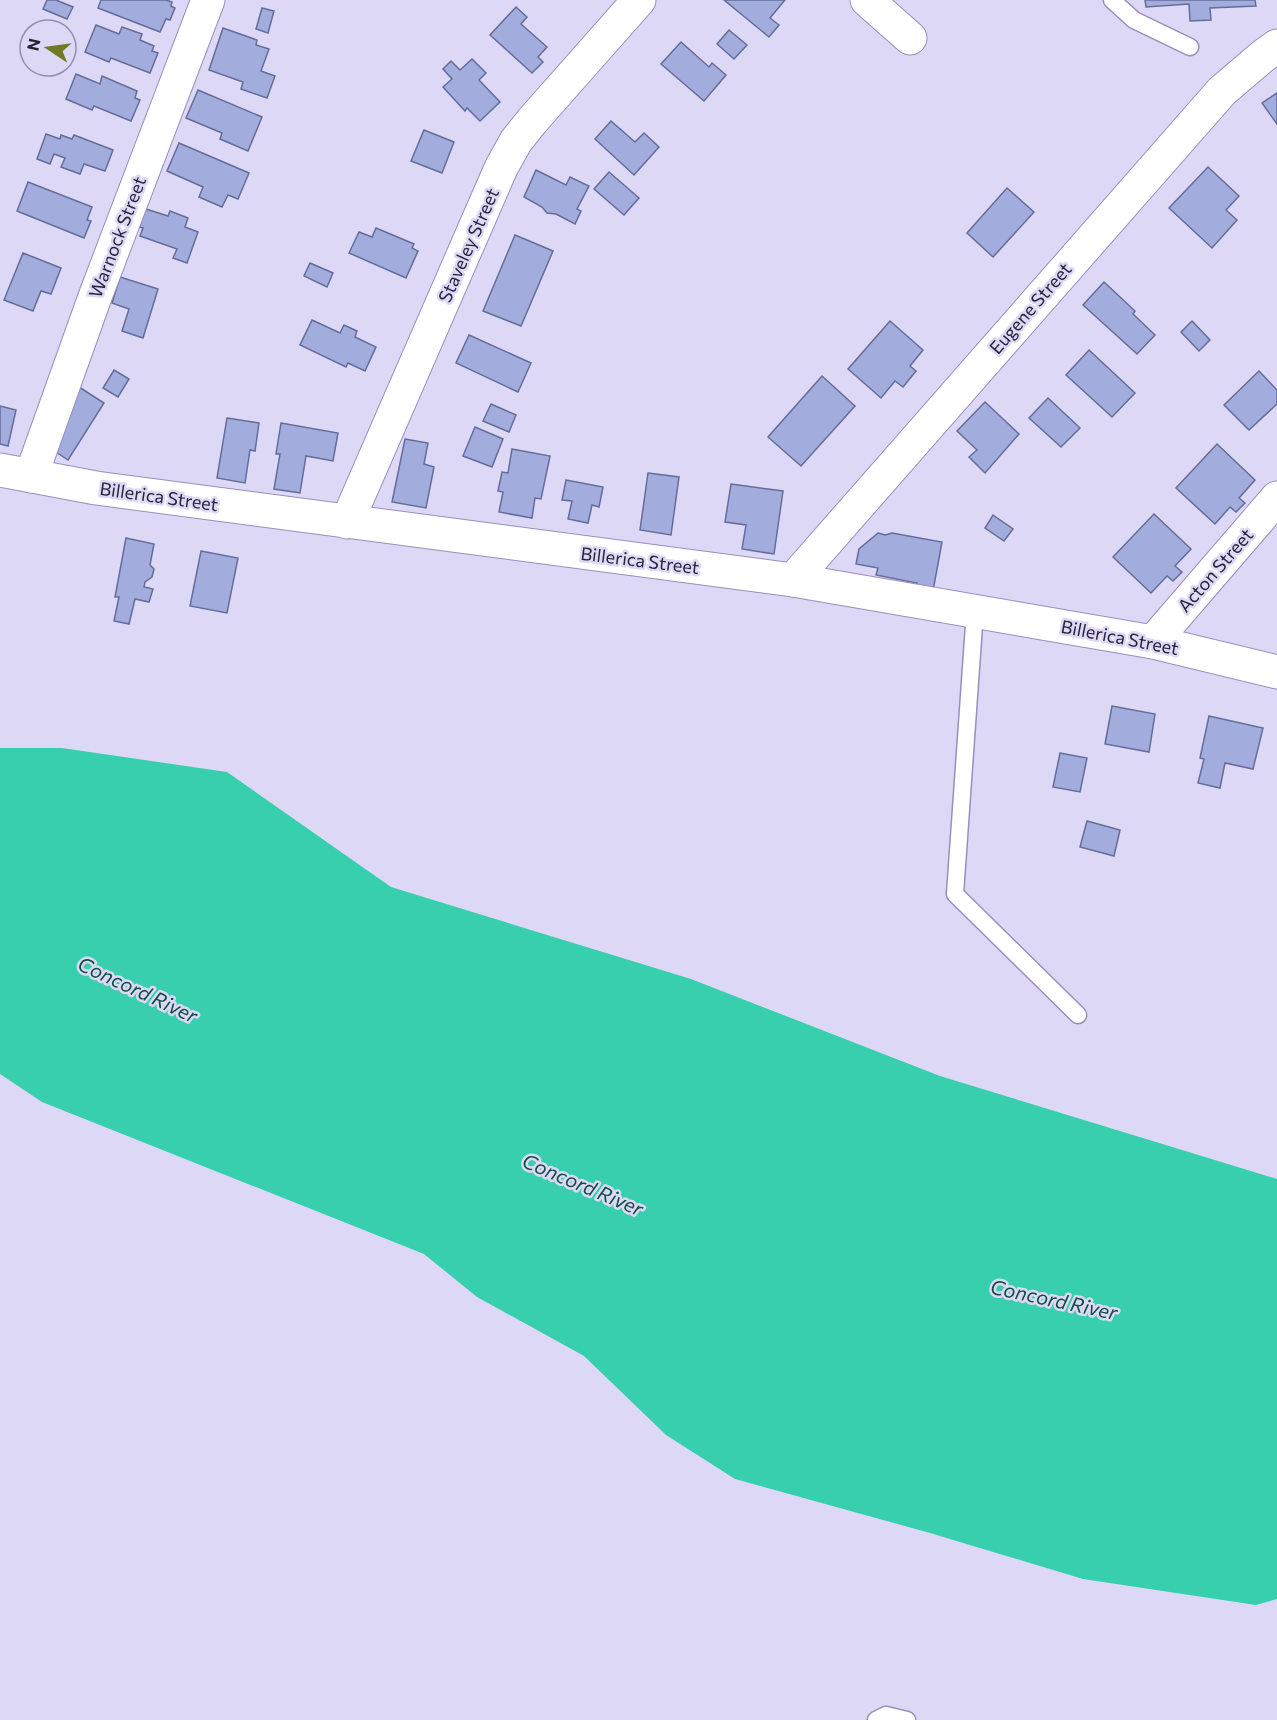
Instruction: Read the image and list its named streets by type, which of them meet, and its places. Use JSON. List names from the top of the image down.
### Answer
{
  "streets": {
    "street": [
      "Warnock Street",
      "Staveley Street",
      "Eugene Street",
      "Billerica Street",
      "Acton Street"
    ]
  },
  "crossings": [
    ["Warnock Street", "Billerica Street"],
    ["Staveley Street", "Billerica Street"],
    ["Eugene Street", "Billerica Street"],
    ["Billerica Street", "Acton Street"]
  ],
  "water": ["Concord River"],
  "north": "left"
}
